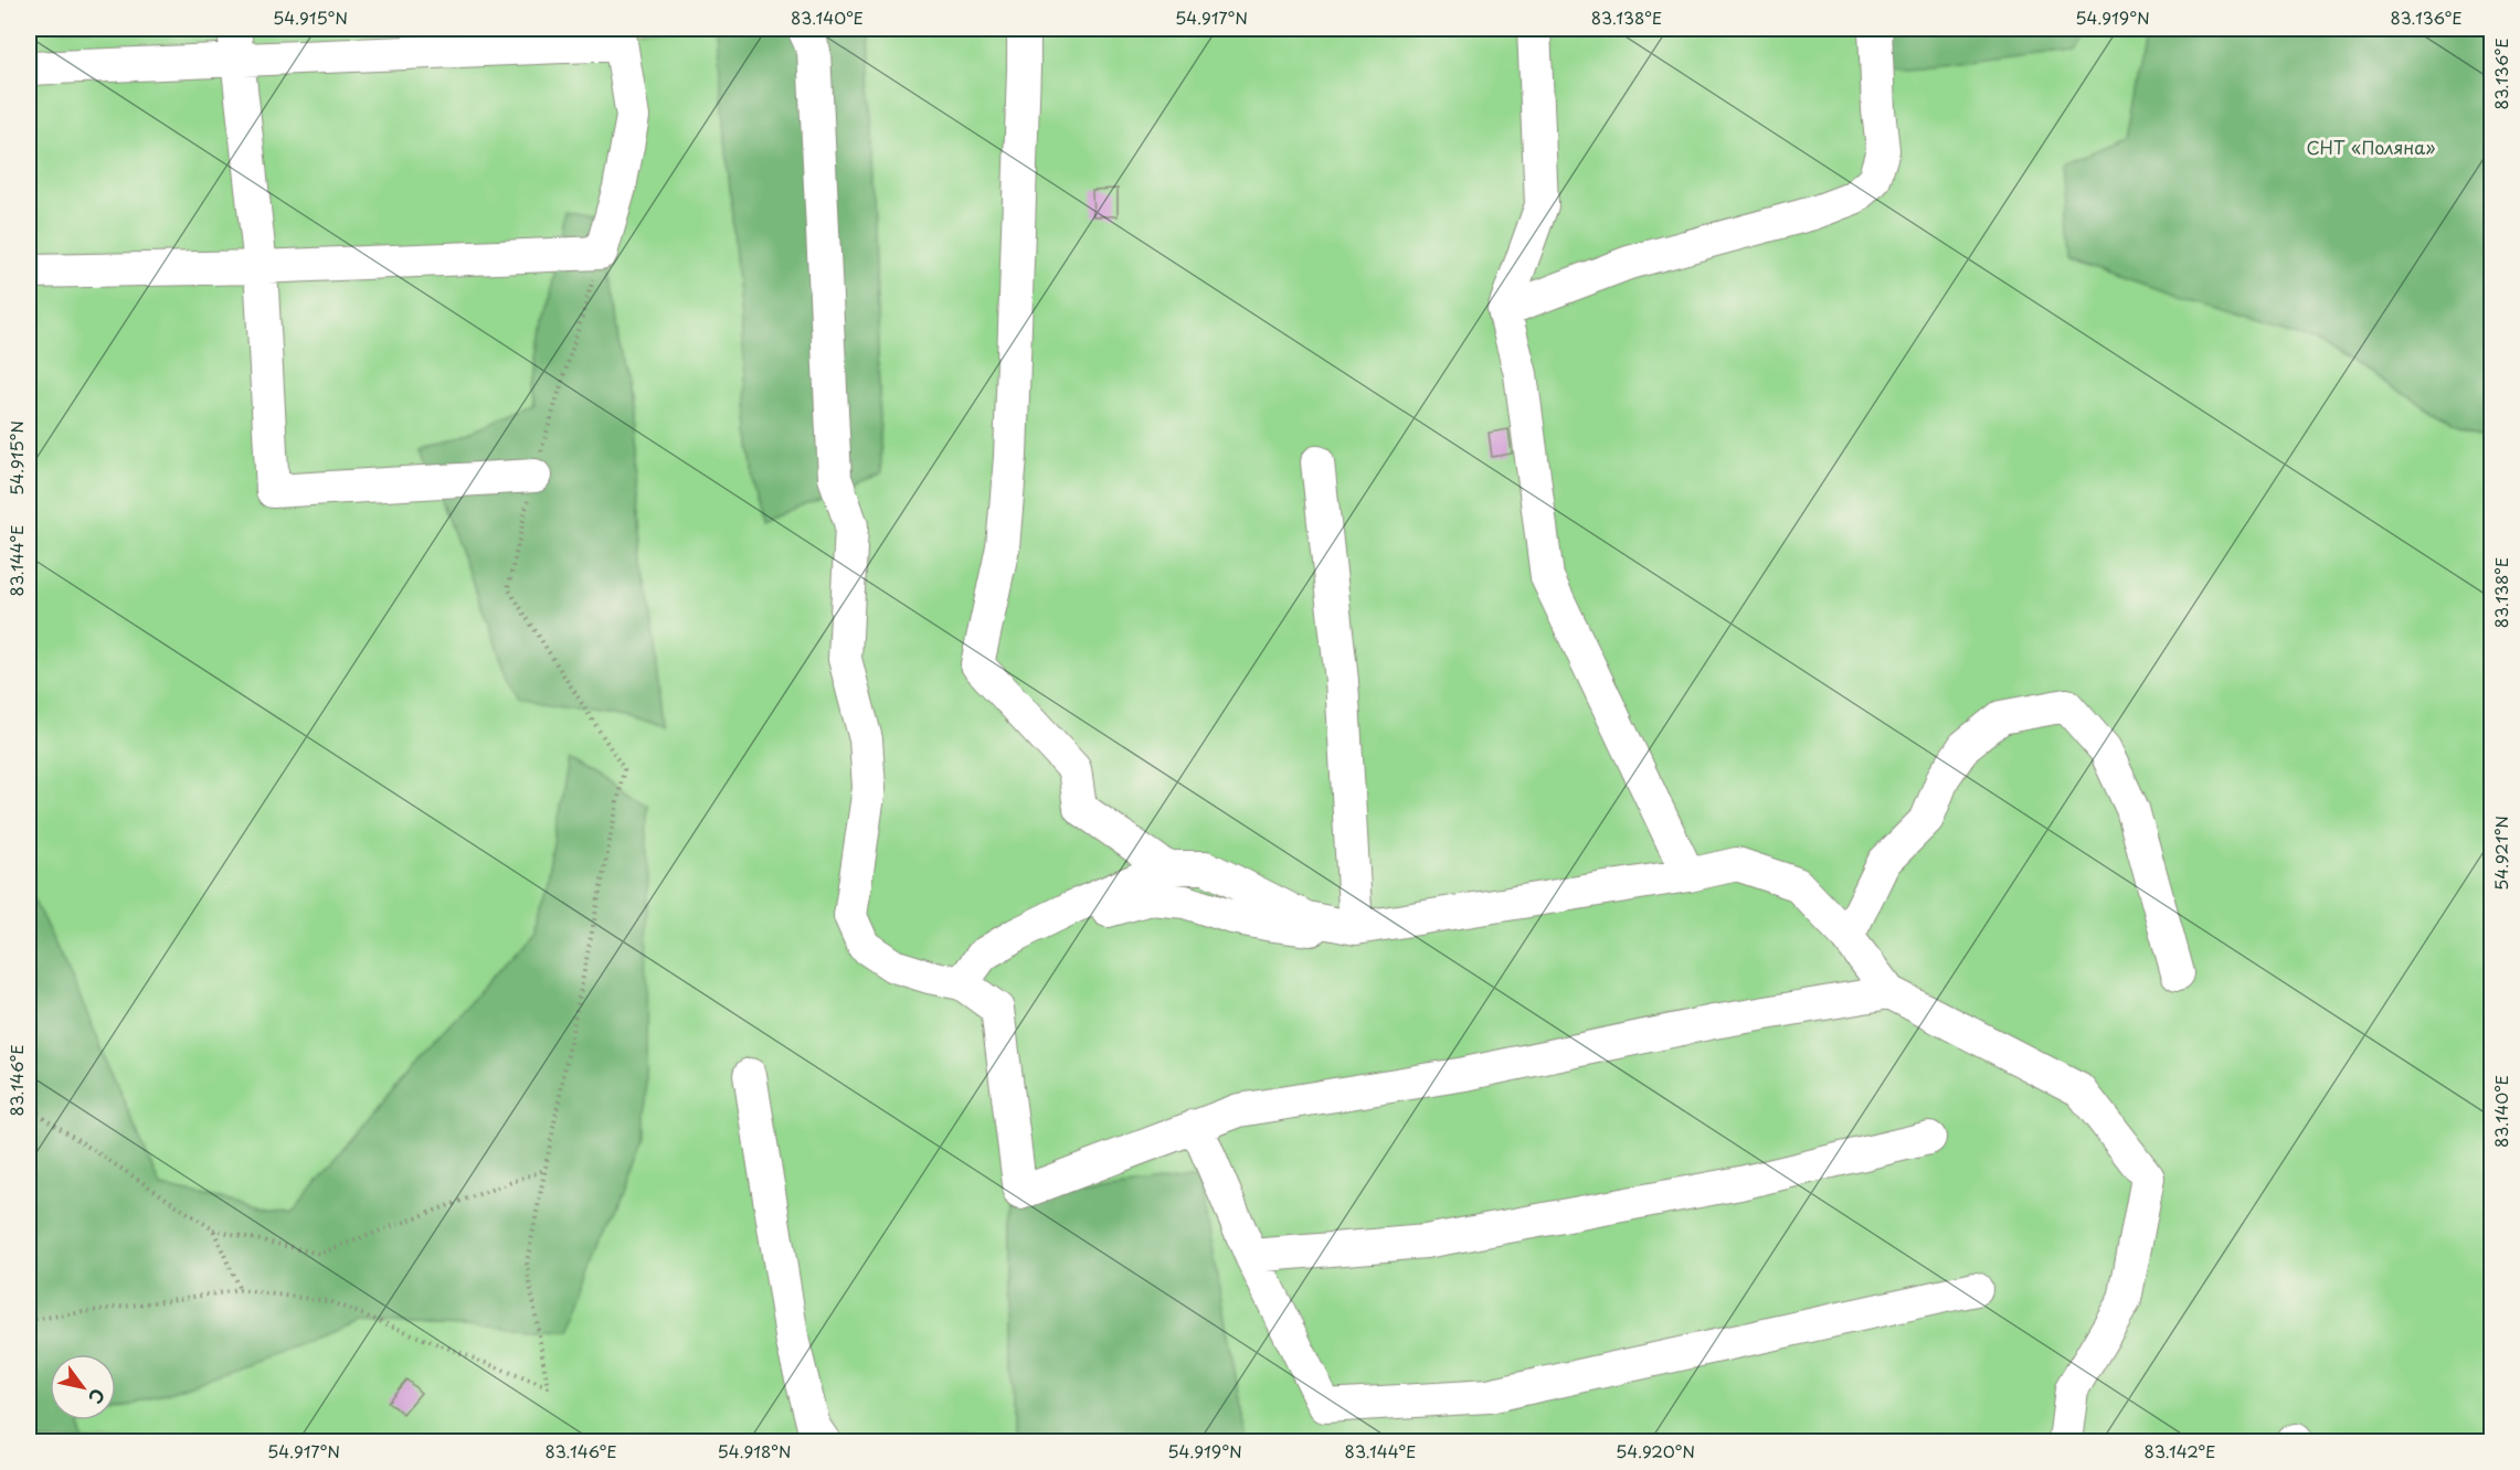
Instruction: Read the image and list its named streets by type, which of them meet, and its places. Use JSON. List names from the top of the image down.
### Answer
{
  "parks": ["СНТ «Поляна»"],
  "north": "bottom right",
  "coordinates": [
    "54.915°N",
    "83.140°E",
    "54.917°N",
    "83.138°E",
    "54.919°N",
    "83.136°E",
    "83.144°E",
    "54.921°N",
    "83.146°E",
    "54.918°N",
    "54.920°N",
    "83.142°E"
  ]
}
